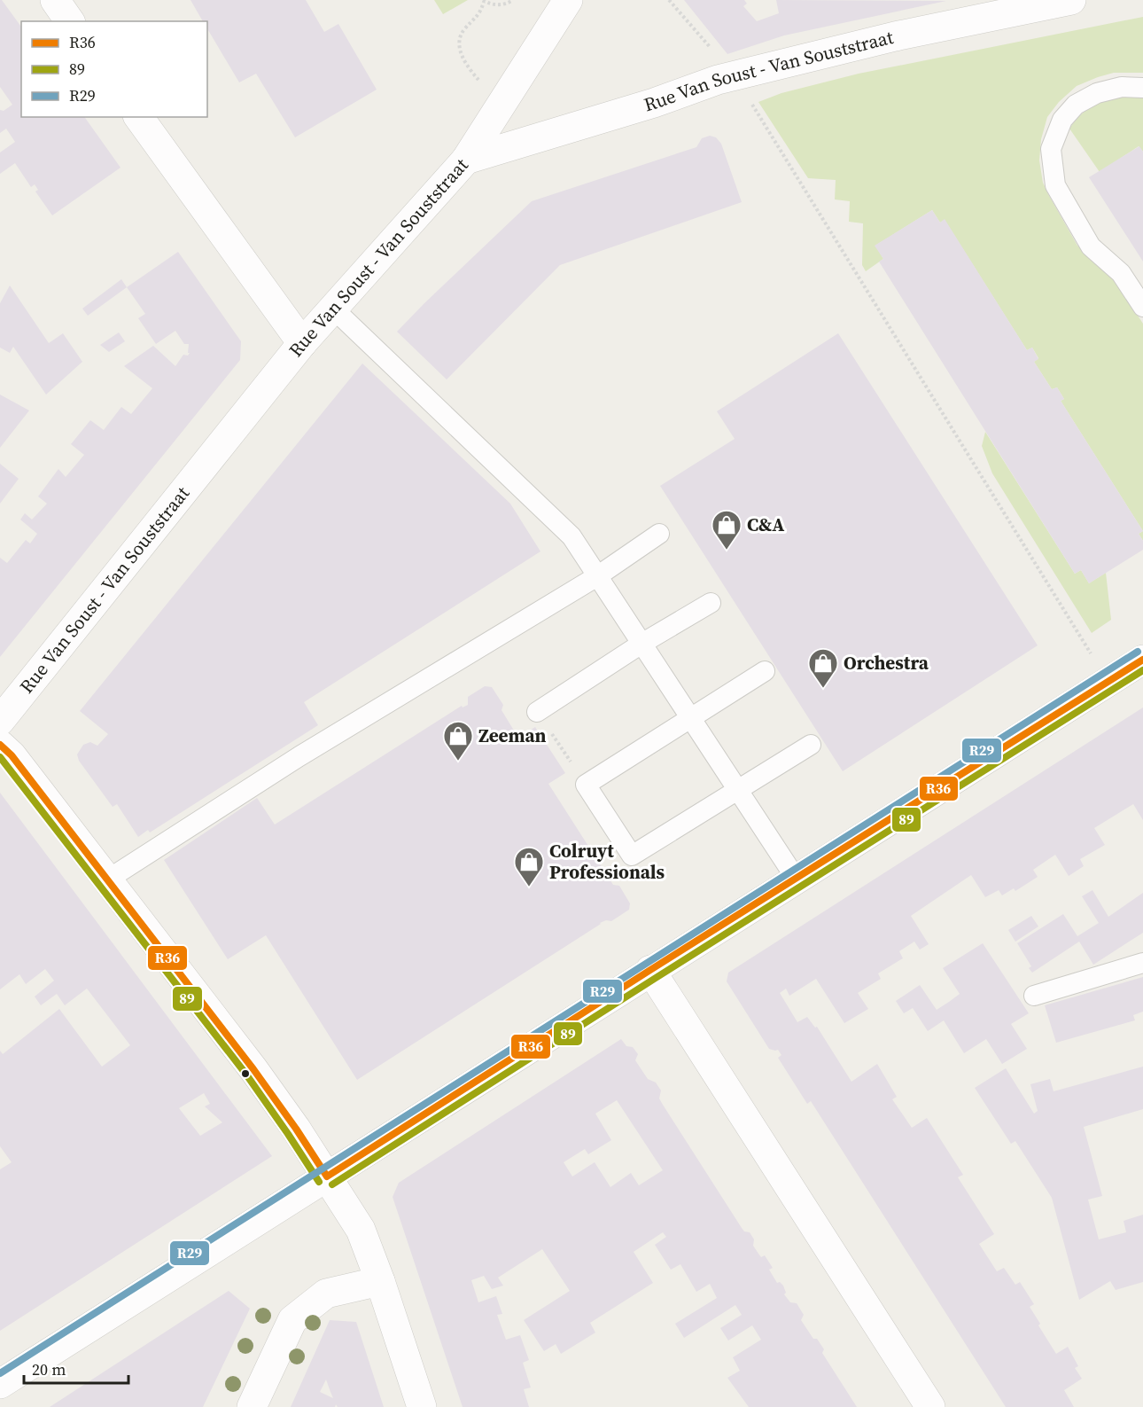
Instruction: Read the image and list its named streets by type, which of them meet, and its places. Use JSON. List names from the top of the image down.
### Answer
{
  "streets": {
    "street": ["Rue Van Soust - Van Souststraat"]
  },
  "places": {
    "shop": [
      "C&A",
      "Orchestra",
      "Zeeman",
      "Colruyt Professionals"
    ]
  },
  "lines": ["transit line R29", "transit line R36", "transit line 89"],
  "legend": ["R36", "89", "R29"],
  "scale_bar": "20 m"
}
